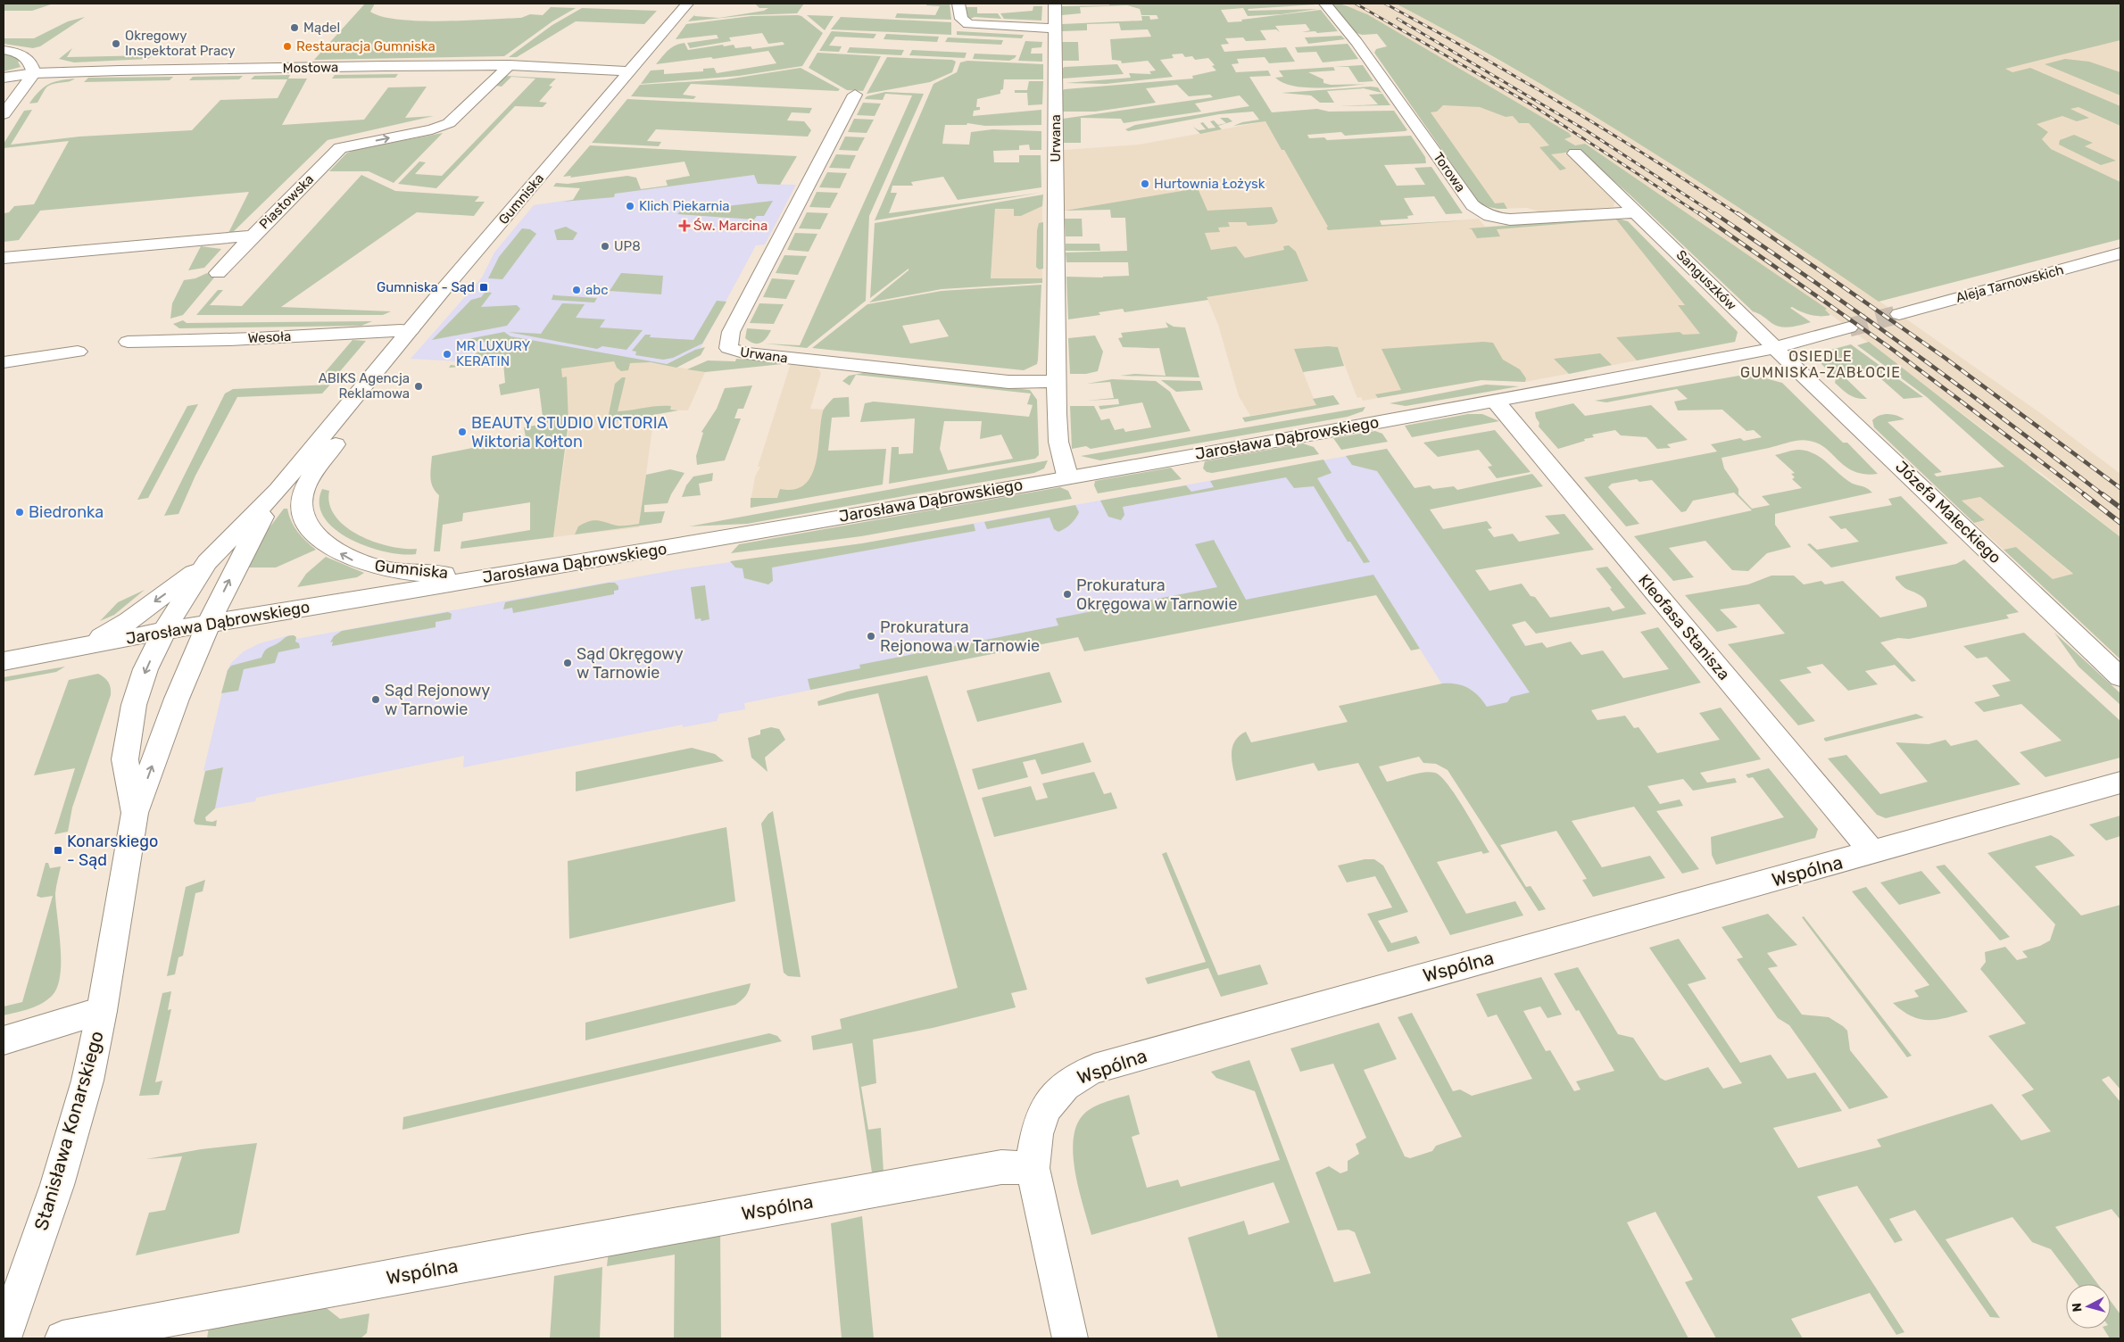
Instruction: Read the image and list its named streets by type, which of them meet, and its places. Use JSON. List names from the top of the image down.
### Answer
{
  "streets": {
    "street": [
      "Mostowa",
      "Urwana",
      "Torowa",
      "Gumniska",
      "Piastowska",
      "Sanguszków",
      "Aleja Tarnowskich",
      "Wesoła",
      "Jarosława Dąbrowskiego",
      "Józefa Małeckiego",
      "Kleofasa Stanisza",
      "Wspólna",
      "Stanisława Konarskiego"
    ]
  },
  "crossings": [
    ["Mostowa", "Gumniska"],
    ["Mostowa", "Piastowska"],
    ["Urwana", "Jarosława Dąbrowskiego"],
    ["Torowa", "Sanguszków"],
    ["Gumniska", "Wesoła"],
    ["Gumniska", "Jarosława Dąbrowskiego"],
    ["Gumniska", "Stanisława Konarskiego"],
    ["Sanguszków", "Jarosława Dąbrowskiego"],
    ["Sanguszków", "Józefa Małeckiego"],
    ["Jarosława Dąbrowskiego", "Józefa Małeckiego"],
    ["Jarosława Dąbrowskiego", "Kleofasa Stanisza"],
    ["Jarosława Dąbrowskiego", "Stanisława Konarskiego"],
    ["Kleofasa Stanisza", "Wspólna"]
  ],
  "one_way": ["Piastowska"],
  "districts": ["OSIEDLE GUMNISKA-ZABŁOCIE"],
  "places": {
    "other": [
      "Mądel",
      "Okregowy Inspektorat Pracy",
      "Restauracja Gumniska",
      "Hurtownia Łożysk",
      "Klich Piekarnia",
      "UP8",
      "abc",
      "MR LUXURY KERATIN",
      "ABIKS Agencja Reklamowa",
      "BEAUTY STUDIO VICTORIA Wiktoria Kołton",
      "Biedronka",
      "Prokuratura Okręgowa w Tarnowie",
      "Prokuratura Rejonowa w Tarnowie",
      "Sąd Okręgowy w Tarnowie",
      "Sąd Rejonowy w Tarnowie"
    ],
    "health": ["Św. Marcina"],
    "transit": ["Gumniska - Sąd", "Konarskiego - Sąd"]
  },
  "north": "left"
}
